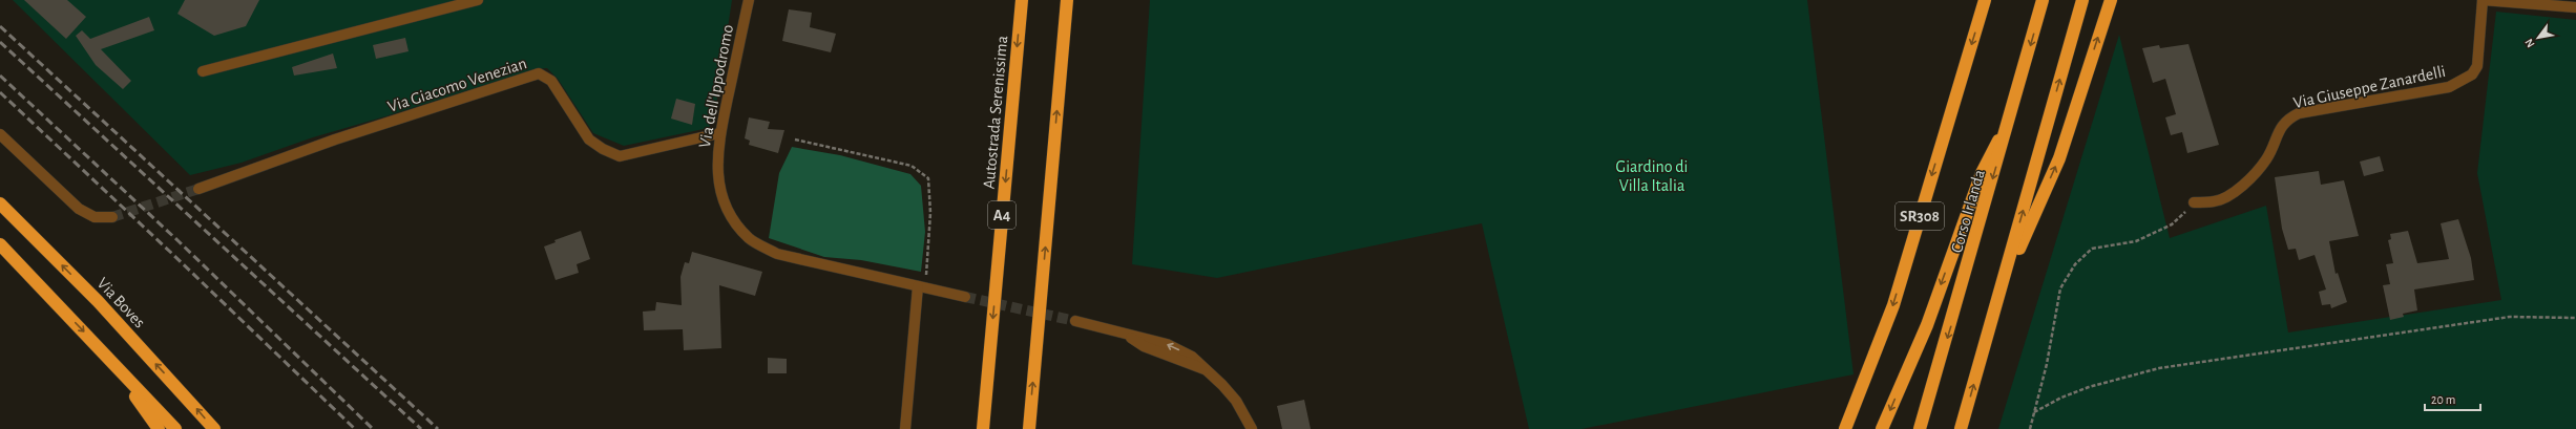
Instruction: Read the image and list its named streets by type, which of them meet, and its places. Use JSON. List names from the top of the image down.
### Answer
{
  "streets": {
    "highway": [
      "Autostrada Serenissima",
      "Corso Irlanda",
      "A4",
      "SR308",
      "Via Boves"
    ],
    "street": ["Via Giacomo Venezian", "Via dell'Ippodromo", "Via Giuseppe Zanardelli"]
  },
  "crossings": [
    ["Via Giacomo Venezian", "Via dell'Ippodromo"]
  ],
  "parks": ["Giardino di Villa Italia"],
  "scale_bar": "20 m",
  "north": "bottom left"
}
